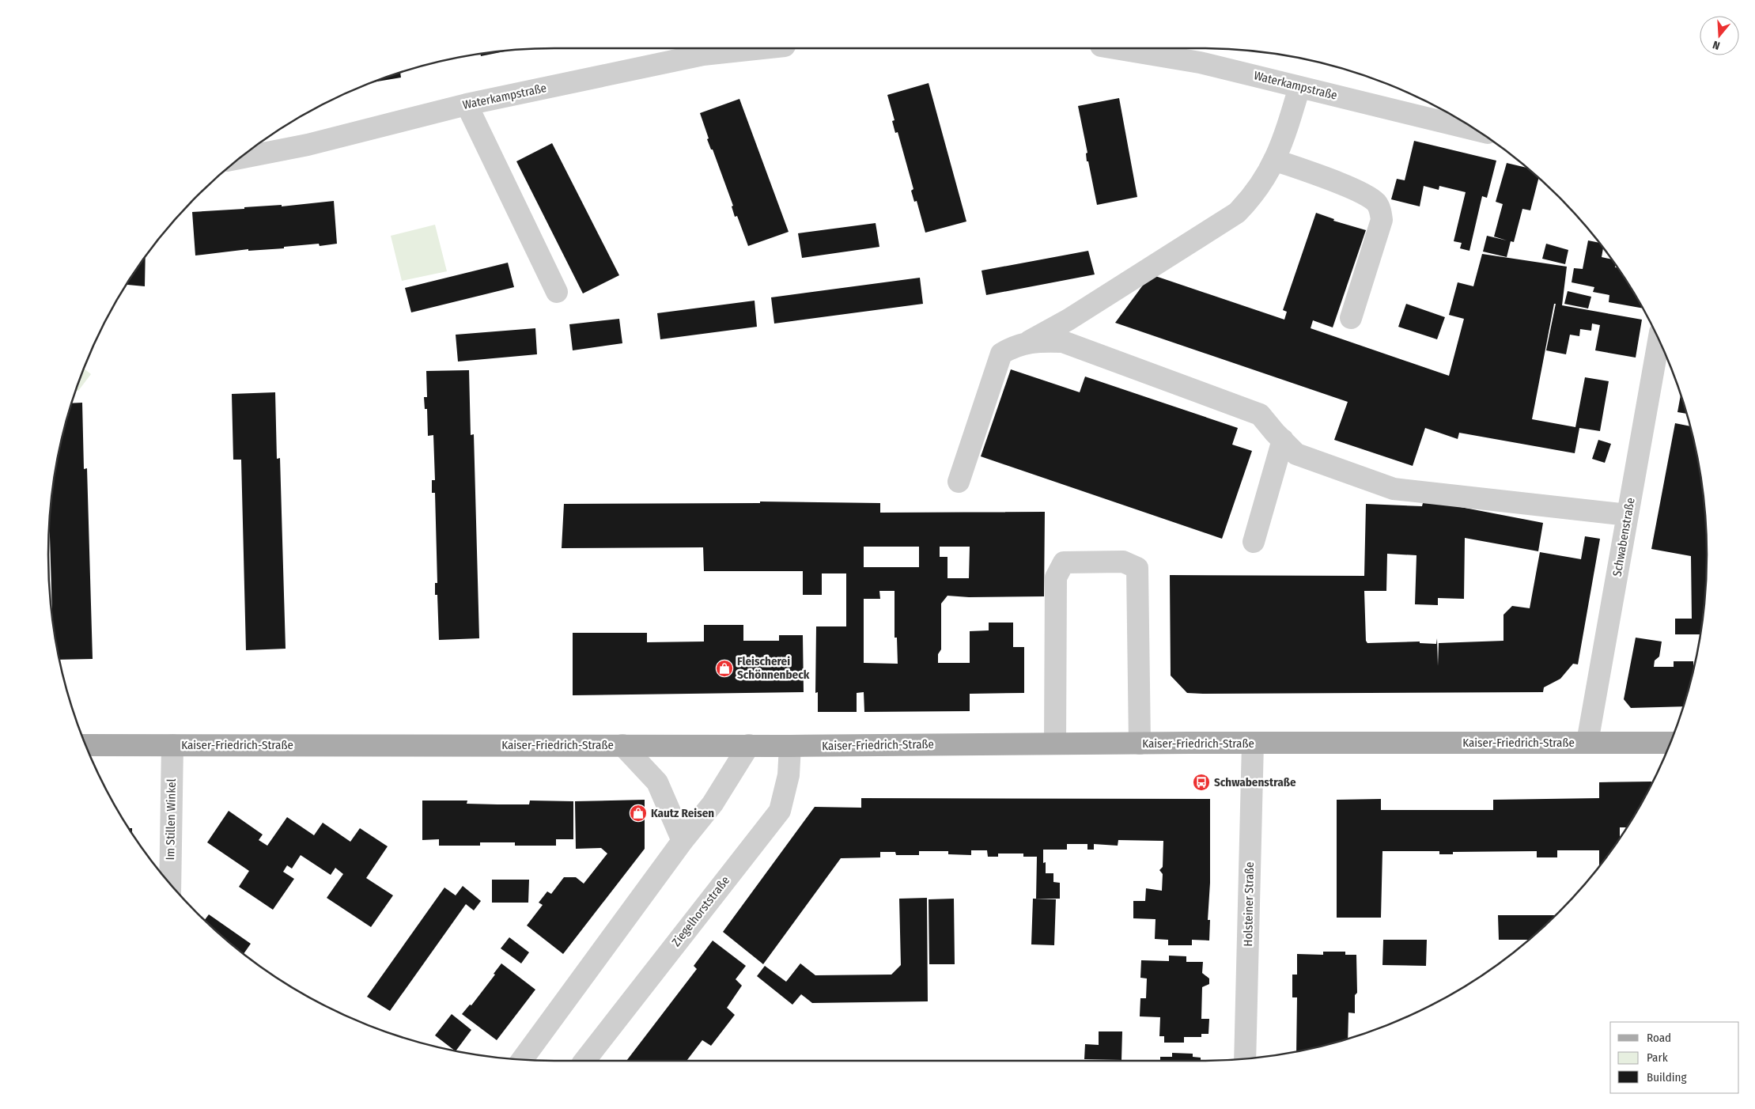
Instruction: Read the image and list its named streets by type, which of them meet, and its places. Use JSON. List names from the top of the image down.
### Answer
{
  "streets": {
    "main road": ["Kaiser-Friedrich-Straße"],
    "street": [
      "Waterkampstraße",
      "Schwabenstraße",
      "Im Stillen Winkel",
      "Holsteiner Straße",
      "Ziegelhorststraße"
    ]
  },
  "crossings": [
    ["Schwabenstraße", "Kaiser-Friedrich-Straße"],
    ["Kaiser-Friedrich-Straße", "Im Stillen Winkel"],
    ["Kaiser-Friedrich-Straße", "Holsteiner Straße"],
    ["Kaiser-Friedrich-Straße", "Ziegelhorststraße"]
  ],
  "places": {
    "shop": ["Fleischerei Schönnenbeck", "Kautz Reisen"],
    "bus stop": ["Schwabenstraße"]
  },
  "legend": ["Road", "Park", "Building"],
  "north": "bottom"
}
